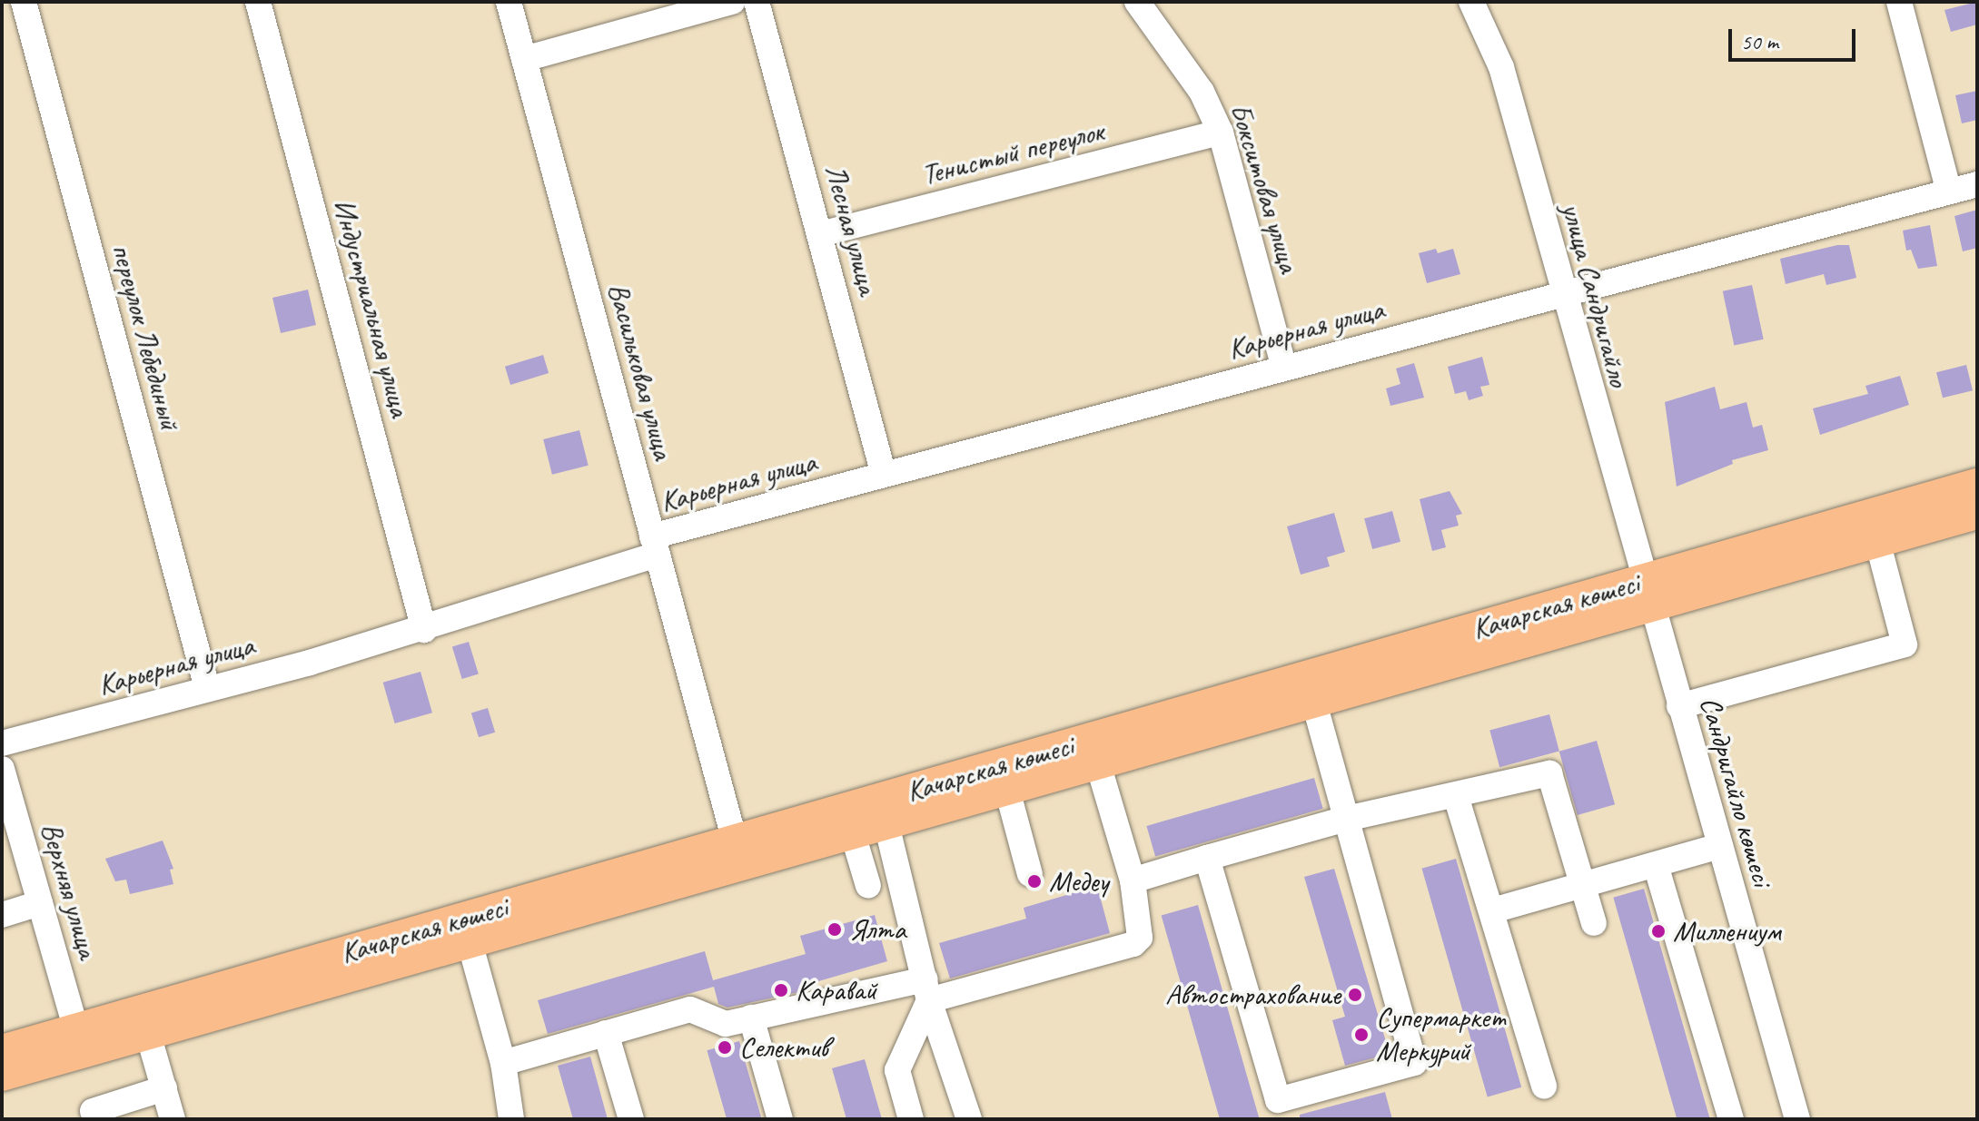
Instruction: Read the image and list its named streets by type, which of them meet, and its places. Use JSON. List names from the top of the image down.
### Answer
{
  "streets": {
    "main road": ["Качарская көшесі"],
    "street": [
      "Тенистый переулок",
      "Бокситовая улица",
      "Лесная улица",
      "улица Сандригайло",
      "Индустриальная улица",
      "Карьерная улица",
      "переулок Лебединый",
      "Васильковая улица",
      "Сандригайло көшесі",
      "Верхняя улица"
    ]
  },
  "crossings": [
    ["Тенистый переулок", "Бокситовая улица"],
    ["Тенистый переулок", "Лесная улица"],
    ["Бокситовая улица", "Карьерная улица"],
    ["Лесная улица", "Карьерная улица"],
    ["улица Сандригайло", "Карьерная улица"],
    ["улица Сандригайло", "Качарская көшесі"],
    ["улица Сандригайло", "Сандригайло көшесі"],
    ["Индустриальная улица", "Карьерная улица"],
    ["Карьерная улица", "переулок Лебединый"],
    ["Карьерная улица", "Васильковая улица"],
    ["Васильковая улица", "Качарская көшесі"],
    ["Качарская көшесі", "Сандригайло көшесі"],
    ["Качарская көшесі", "Верхняя улица"]
  ],
  "places": [
    "Медеу",
    "Ялта",
    "Миллениум",
    "Каравай",
    "Автострахование",
    "Супермаркет Меркурий",
    "Селектив"
  ],
  "scale_bar": "50 m"
}
